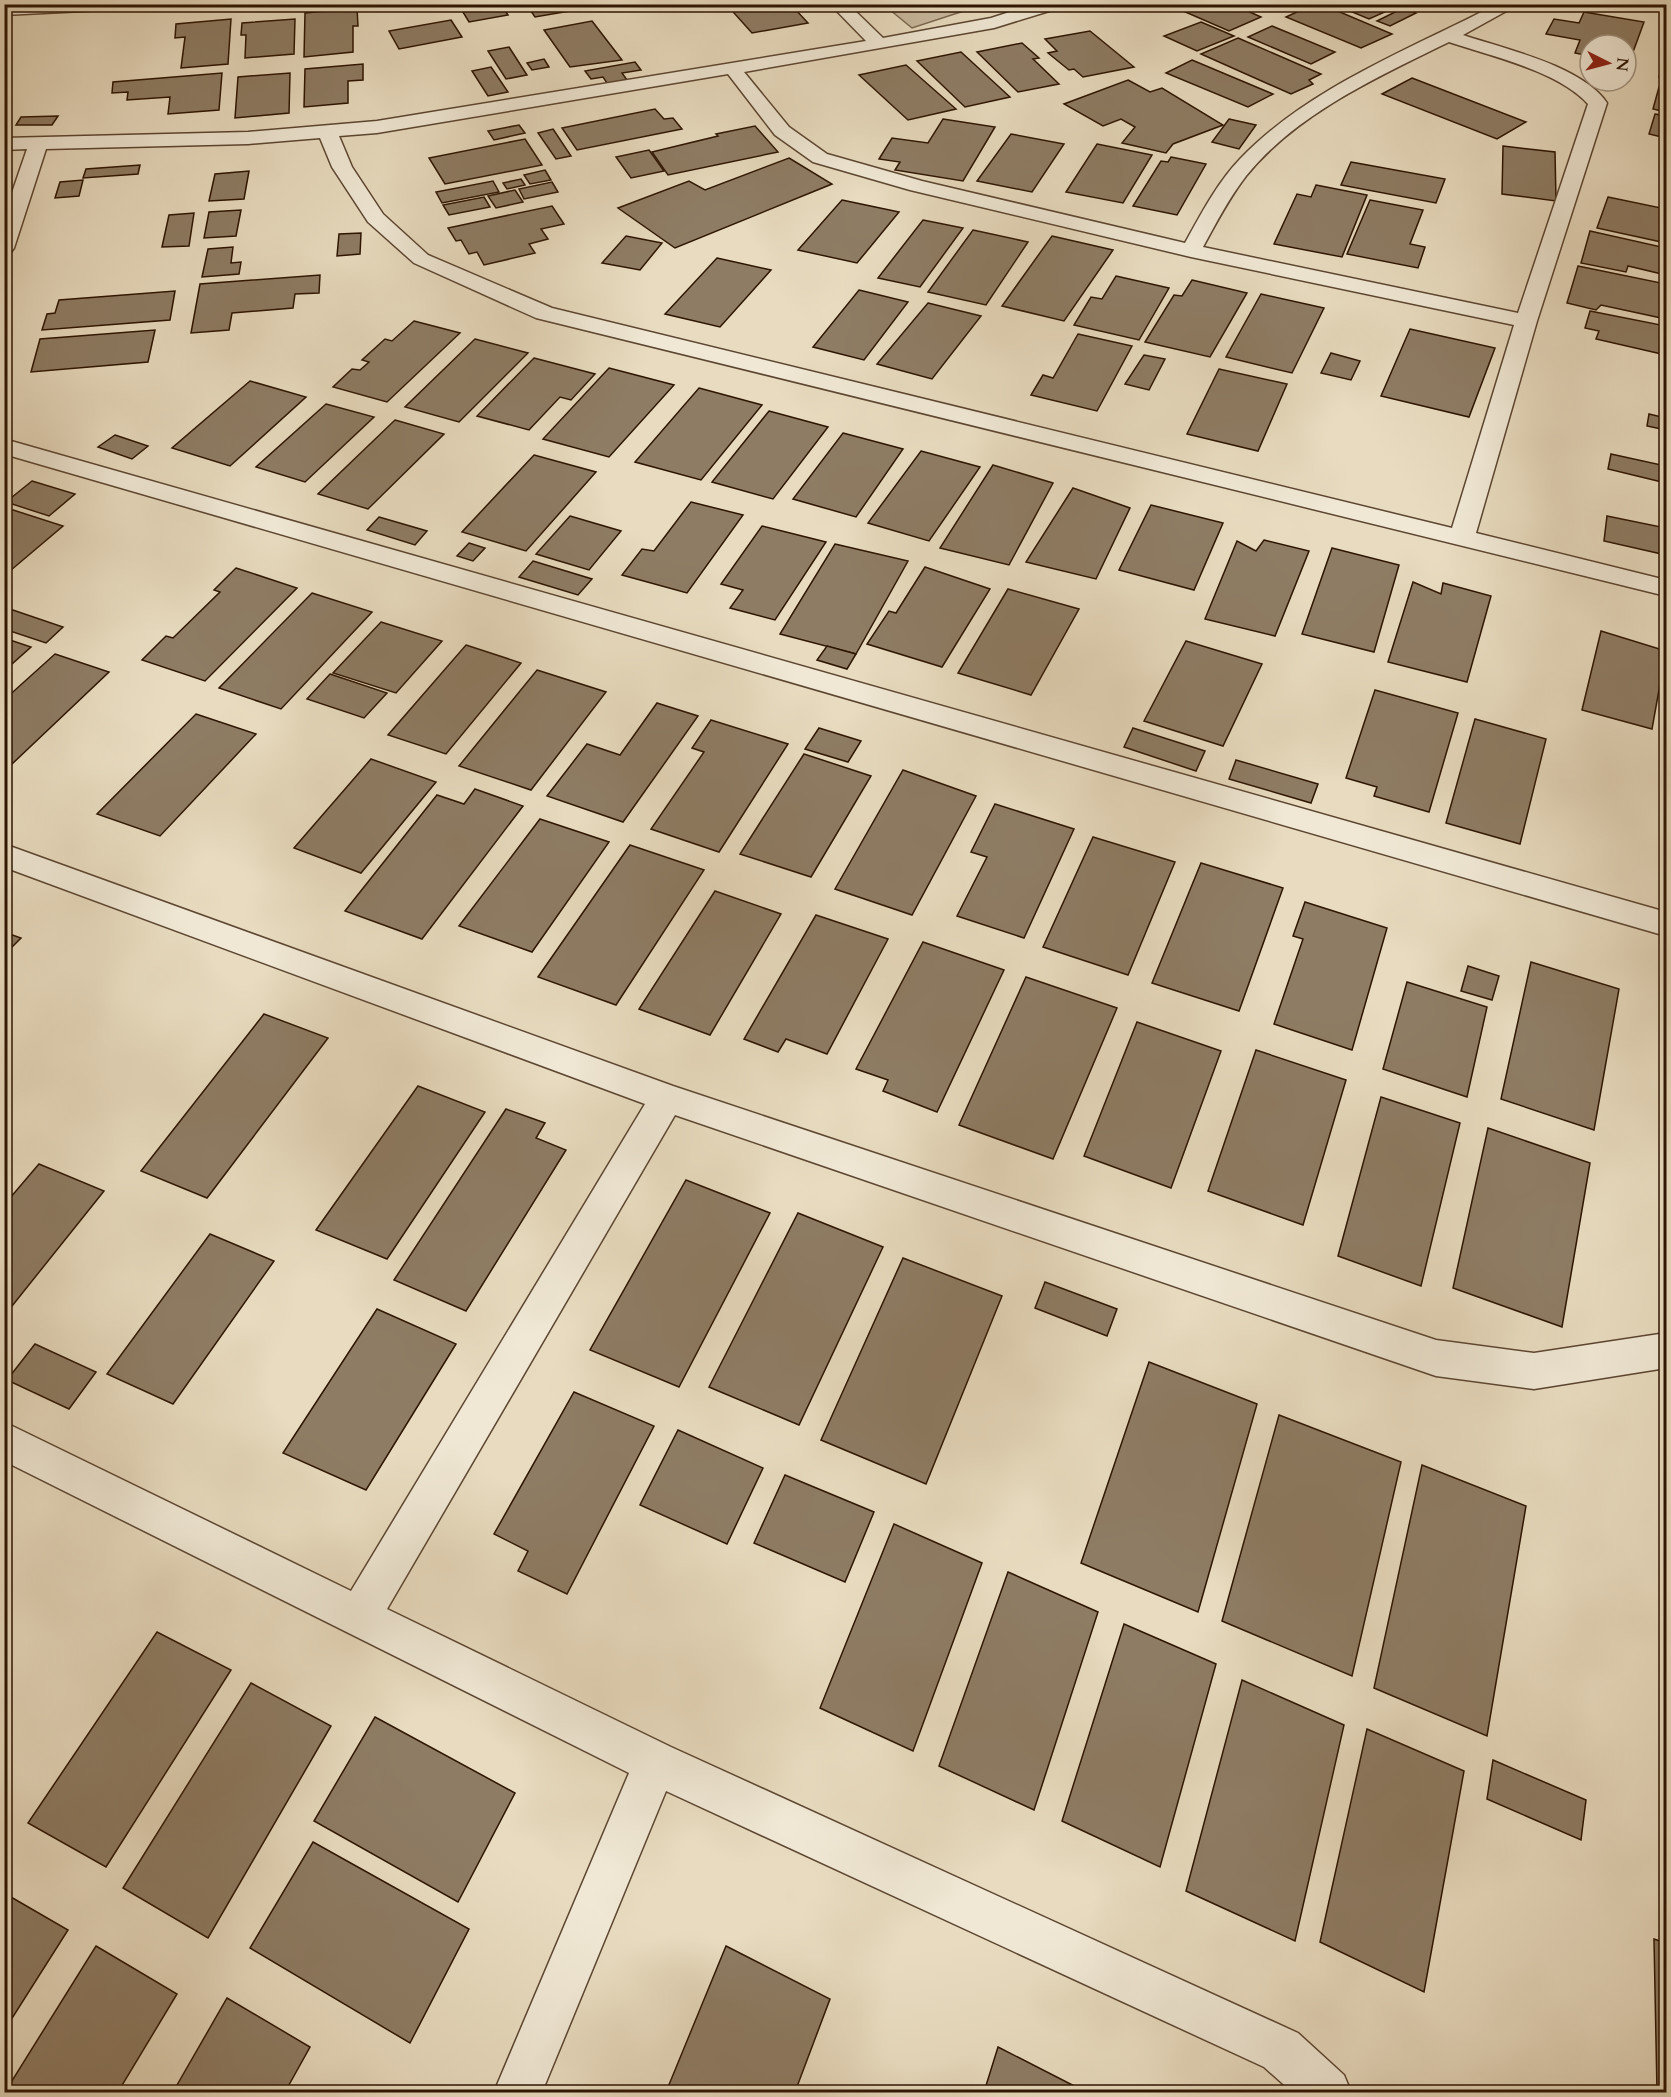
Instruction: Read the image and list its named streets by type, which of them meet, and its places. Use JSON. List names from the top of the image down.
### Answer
{
  "north": "right"
}
